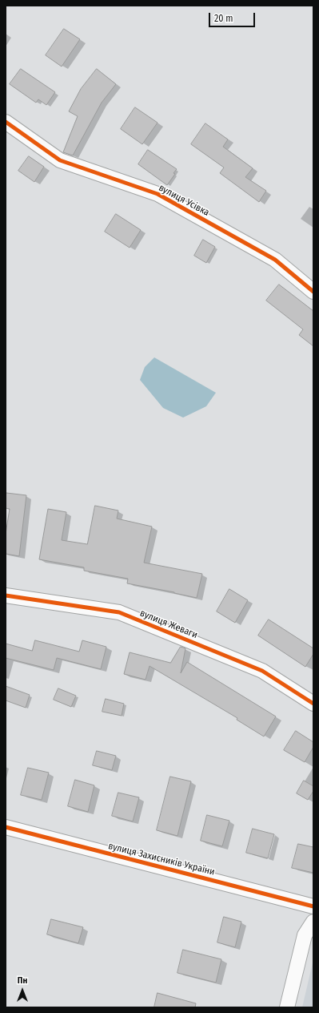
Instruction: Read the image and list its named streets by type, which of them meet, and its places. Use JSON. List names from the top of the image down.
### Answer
{
  "streets": {
    "street": ["вулиця Усівка", "вулиця Жеваги", "вулиця Захисників України"]
  },
  "scale_bar": "20 m",
  "north": "top"
}
